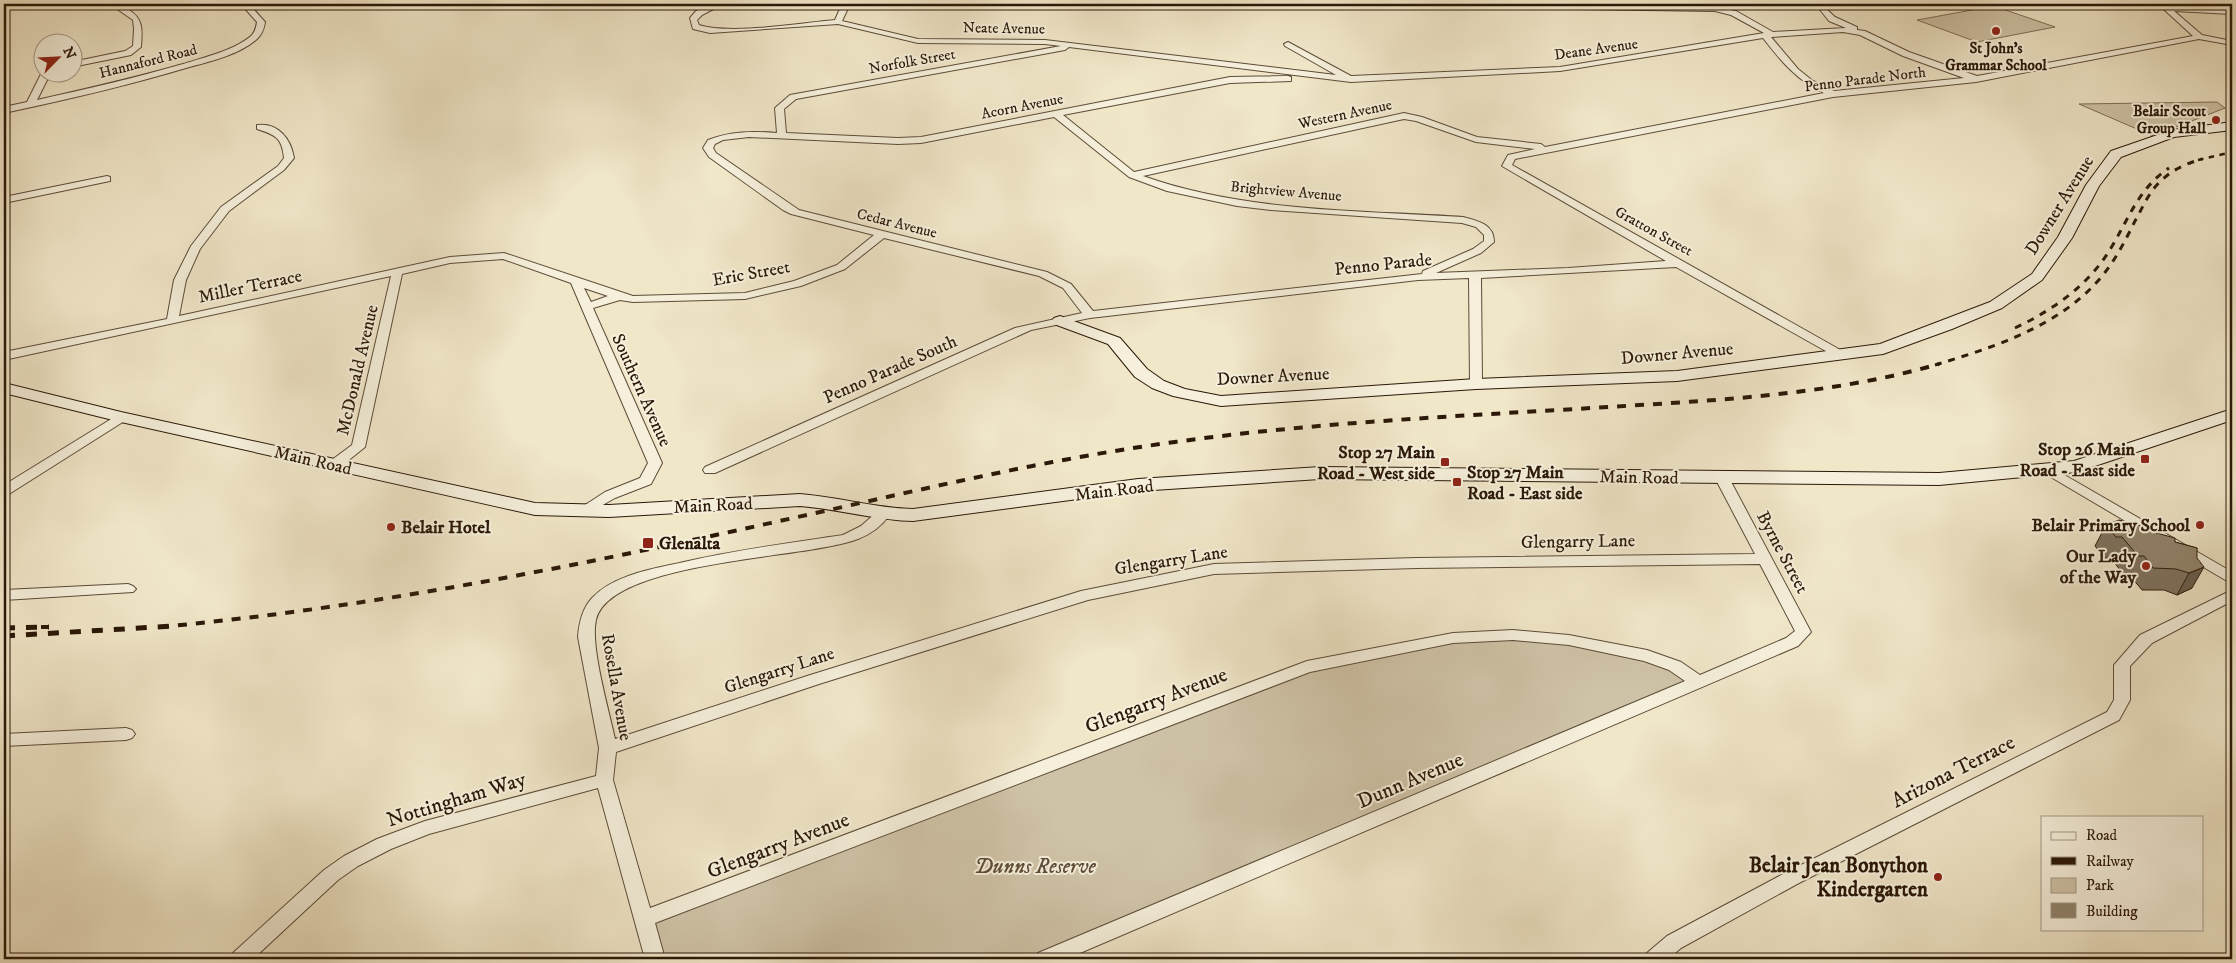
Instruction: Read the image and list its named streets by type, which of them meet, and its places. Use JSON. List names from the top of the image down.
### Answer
{
  "streets": {
    "main road": ["Downer Avenue", "Main Road"],
    "street": [
      "Neate Avenue",
      "Deane Avenue",
      "Hannaford Road",
      "Norfolk Street",
      "Penno Parade North",
      "Acorn Avenue",
      "Western Avenue",
      "Brightview Avenue",
      "Cedar Avenue",
      "Gratton Street",
      "Penno Parade",
      "Eric Street",
      "Miller Terrace",
      "Penno Parade South",
      "McDonald Avenue",
      "Southern Avenue",
      "Glengarry Lane",
      "Byrne Street",
      "Rosella Avenue",
      "Glengarry Avenue",
      "Arizona Terrace",
      "Dunn Avenue",
      "Nottingham Way"
    ]
  },
  "crossings": [
    ["Neate Avenue", "Deane Avenue"],
    ["Neate Avenue", "Norfolk Street"],
    ["Neate Avenue", "Acorn Avenue"],
    ["Norfolk Street", "Acorn Avenue"],
    ["Penno Parade North", "Western Avenue"],
    ["Penno Parade North", "Gratton Street"],
    ["Acorn Avenue", "Brightview Avenue"],
    ["Acorn Avenue", "Cedar Avenue"],
    ["Western Avenue", "Brightview Avenue"],
    ["Western Avenue", "Gratton Street"],
    ["Brightview Avenue", "Penno Parade"],
    ["Downer Avenue", "Gratton Street"],
    ["Downer Avenue", "Penno Parade South"],
    ["Cedar Avenue", "Penno Parade"],
    ["Cedar Avenue", "Eric Street"],
    ["Cedar Avenue", "Penno Parade South"],
    ["Gratton Street", "Penno Parade"],
    ["Penno Parade", "Penno Parade South"],
    ["Eric Street", "Southern Avenue"],
    ["Miller Terrace", "McDonald Avenue"],
    ["Miller Terrace", "Southern Avenue"],
    ["McDonald Avenue", "Main Road"],
    ["Southern Avenue", "Main Road"],
    ["Main Road", "Byrne Street"],
    ["Main Road", "Rosella Avenue"],
    ["Glengarry Lane", "Byrne Street"],
    ["Glengarry Lane", "Rosella Avenue"],
    ["Byrne Street", "Dunn Avenue"],
    ["Rosella Avenue", "Glengarry Avenue"],
    ["Rosella Avenue", "Nottingham Way"],
    ["Glengarry Avenue", "Dunn Avenue"]
  ],
  "parks": ["Dunns Reserve"],
  "places": {
    "other": [
      "St John's Grammar School",
      "Belair Scout Group Hall",
      "Belair Primary School",
      "Belair Hotel",
      "Our Lady of the Way",
      "Belair Jean Bonython Kindergarten"
    ],
    "transit": [
      "Stop 26 Main Road - East side",
      "Stop 27 Main Road - West side",
      "Stop 27 Main Road - East side",
      "Glenalta"
    ]
  },
  "legend": [
    "Road",
    "Railway",
    "Park",
    "Building"
  ],
  "north": "top right"
}
